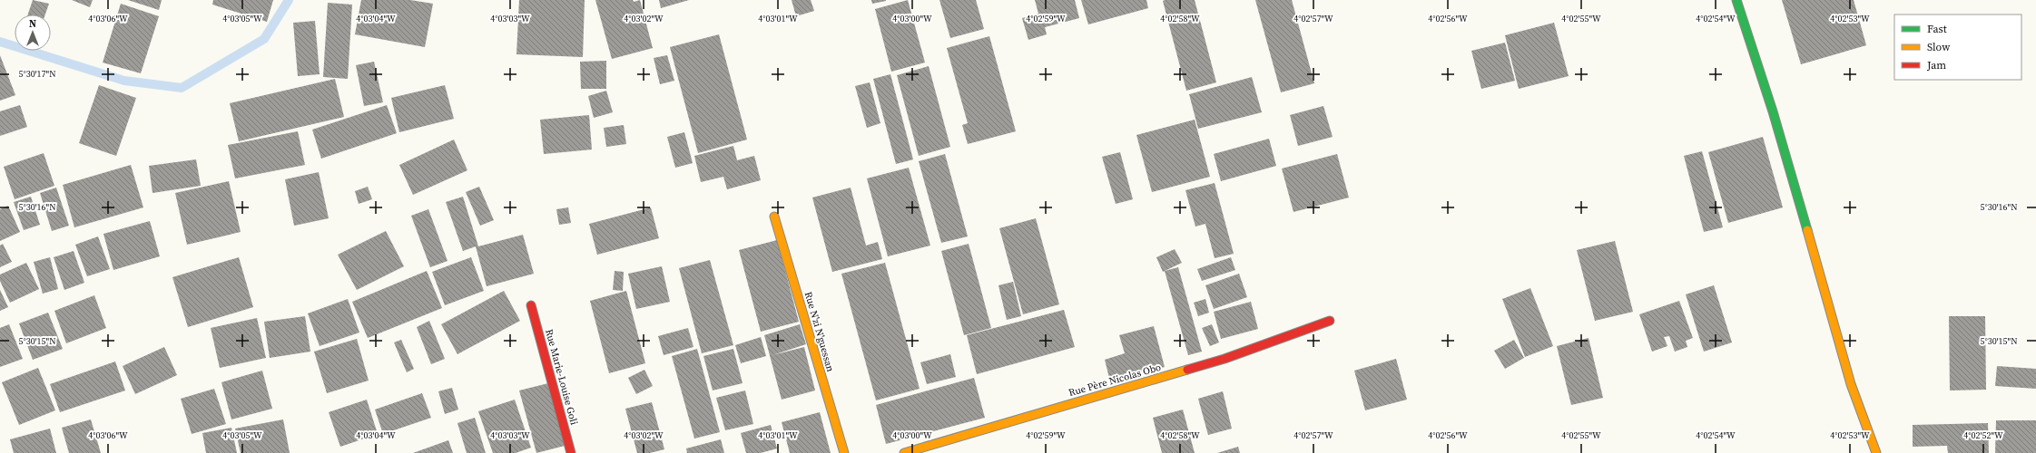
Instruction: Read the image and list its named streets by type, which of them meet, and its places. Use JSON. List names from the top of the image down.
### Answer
{
  "streets": {
    "street": ["Rue N'zi N'guessan", "Rue Marie-Louise Goli", "Rue Père Nicolas Obo"]
  },
  "legend": ["Fast", "Slow", "Jam"],
  "north": "top",
  "coordinates": [
    "4°03'06\"W",
    "4°03'05\"W",
    "4°03'04\"W",
    "4°03'03\"W",
    "4°03'02\"W",
    "4°03'01\"W",
    "4°03'00\"W",
    "4°02'59\"W",
    "4°02'58\"W",
    "4°02'57\"W",
    "4°02'56\"W",
    "4°02'55\"W",
    "4°02'54\"W",
    "4°02'53\"W",
    "5°30'17\"N",
    "5°30'16\"N",
    "5°30'15\"N",
    "4°02'52\"W"
  ]
}
